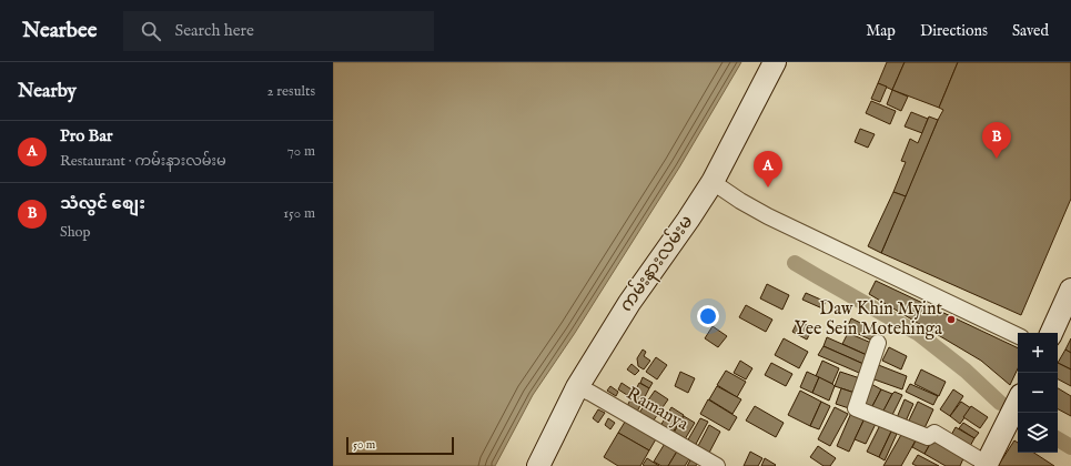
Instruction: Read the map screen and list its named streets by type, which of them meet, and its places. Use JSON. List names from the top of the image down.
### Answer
{
  "streets": {
    "main road": ["ကမ်းနားလမ်းမ"],
    "street": ["Ramanya"]
  },
  "crossings": [
    ["ကမ်းနားလမ်းမ", "Ramanya"]
  ],
  "places": ["Daw Khin Myint Yee Sein Motehinga"],
  "scale_bar": "50 m",
  "page": {
    "header": "Nearbee",
    "search": "Search here",
    "nav": ["Map", "Directions", "Saved"],
    "heading": ["Nearby", "2 results"],
    "list": [
      {
        "mark": "A",
        "name": "Pro Bar",
        "note": "Restaurant · ကမ်းနားလမ်းမ",
        "value": "70 m"
      },
      {
        "mark": "B",
        "name": "သံလွင် စျေး",
        "note": "Shop",
        "value": "150 m"
      }
    ],
    "pins": ["B", "A"],
    "map_buttons": ["+", "−"],
    "scale": "50 m"
  }
}
